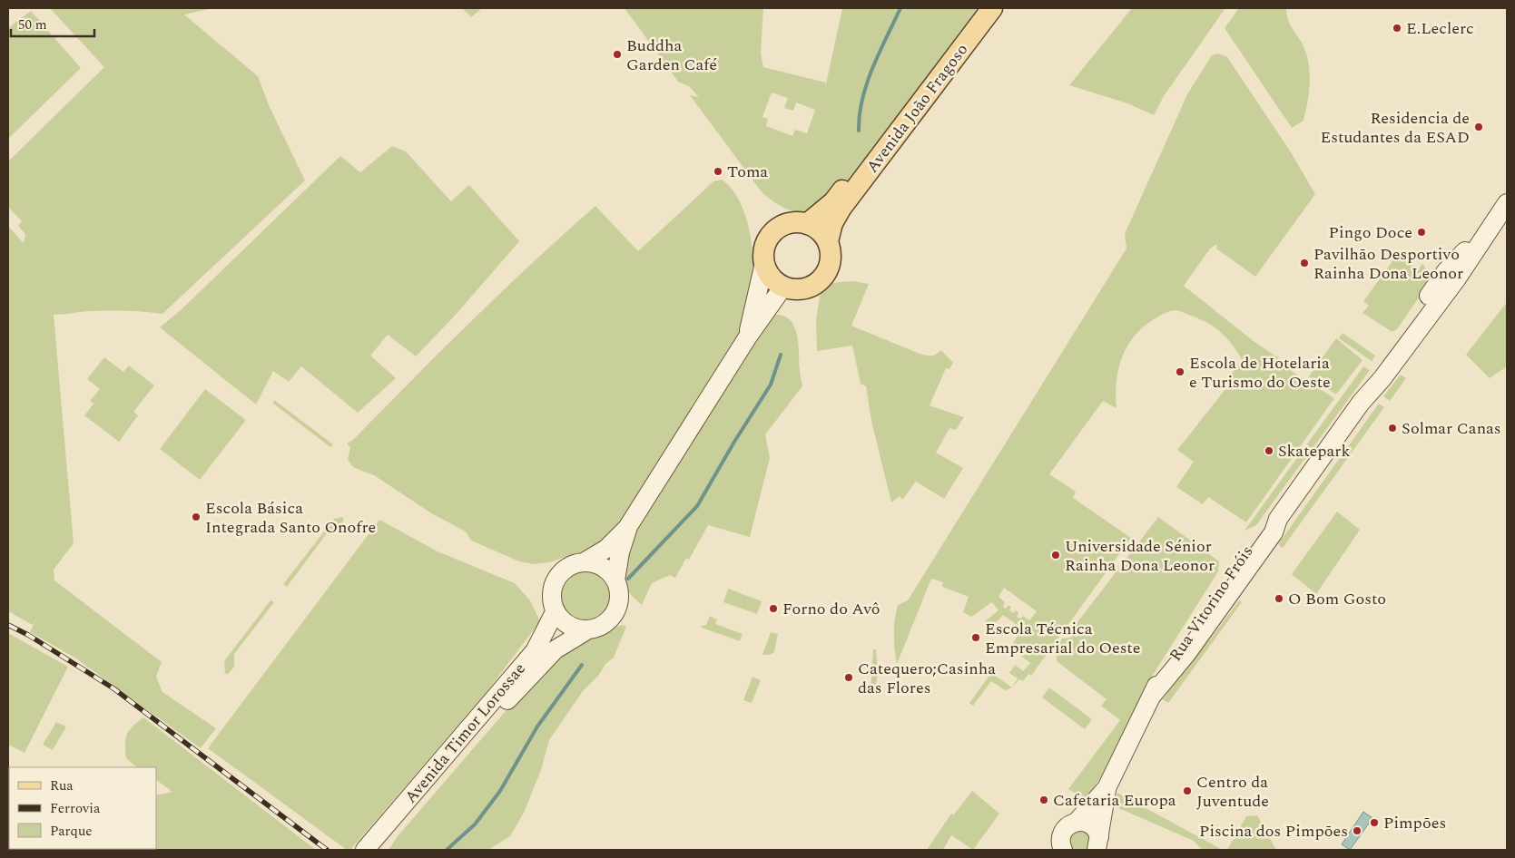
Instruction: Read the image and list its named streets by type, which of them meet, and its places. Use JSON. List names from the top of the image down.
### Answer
{
  "streets": {
    "main road": ["Avenida João Fragoso", "Rua Vitorino Fróis", "Avenida Timor Lorossae"]
  },
  "places": [
    "E.Leclerc",
    "Buddha Garden Café",
    "Residencia de Estudantes da ESAD",
    "Toma",
    "Pingo Doce",
    "Pavilhão Desportivo Rainha Dona Leonor",
    "Escola de Hotelaria e Turismo do Oeste",
    "Solmar Canas",
    "Skatepark",
    "Escola Básica Integrada Santo Onofre",
    "Universidade Sénior Rainha Dona Leonor",
    "O Bom Gosto",
    "Forno do Avô",
    "Escola Técnica Empresarial do Oeste",
    "Catequero;Casinha das Flores",
    "Centro da Juventude",
    "Cafetaria Europa",
    "Pimpões",
    "Piscina dos Pimpões"
  ],
  "legend": ["Rua", "Ferrovia", "Parque"],
  "scale_bar": "50 m"
}
